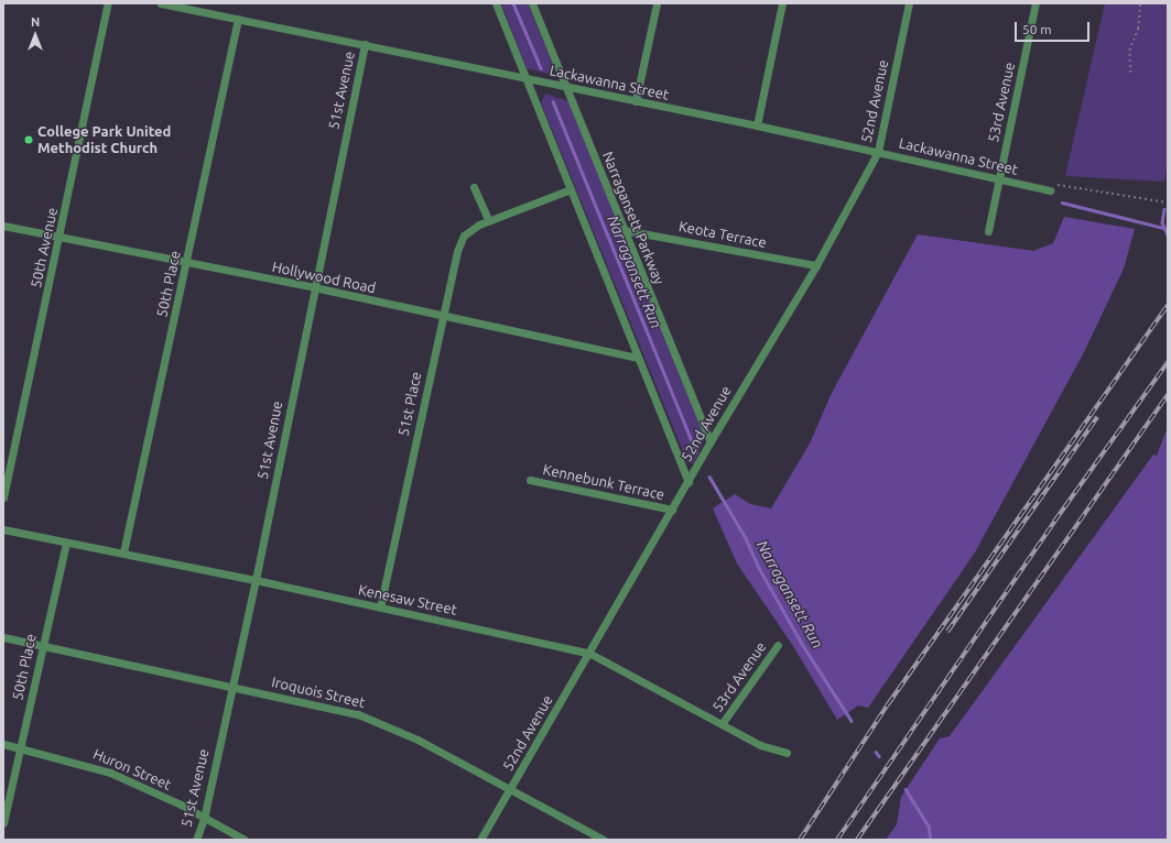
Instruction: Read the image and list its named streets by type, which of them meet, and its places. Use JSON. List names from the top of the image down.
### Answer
{
  "streets": {
    "street": [
      "Lackawanna Street",
      "51st Avenue",
      "52nd Avenue",
      "53rd Avenue",
      "Narragansett Parkway",
      "Keota Terrace",
      "50th Avenue",
      "Hollywood Road",
      "50th Place",
      "51st Place",
      "Kennebunk Terrace",
      "Kenesaw Street",
      "Iroquois Street",
      "Huron Street"
    ]
  },
  "crossings": [
    ["Lackawanna Street", "51st Avenue"],
    ["Lackawanna Street", "52nd Avenue"],
    ["Lackawanna Street", "53rd Avenue"],
    ["Lackawanna Street", "Narragansett Parkway"],
    ["Lackawanna Street", "50th Place"],
    ["51st Avenue", "Hollywood Road"],
    ["51st Avenue", "Kenesaw Street"],
    ["51st Avenue", "Iroquois Street"],
    ["51st Avenue", "Huron Street"],
    ["52nd Avenue", "Narragansett Parkway"],
    ["52nd Avenue", "Keota Terrace"],
    ["52nd Avenue", "Kennebunk Terrace"],
    ["52nd Avenue", "Kenesaw Street"],
    ["52nd Avenue", "Iroquois Street"],
    ["53rd Avenue", "Kenesaw Street"],
    ["Narragansett Parkway", "Keota Terrace"],
    ["50th Avenue", "Hollywood Road"],
    ["Hollywood Road", "50th Place"],
    ["Hollywood Road", "51st Place"],
    ["50th Place", "Kenesaw Street"],
    ["50th Place", "Iroquois Street"],
    ["50th Place", "Huron Street"],
    ["51st Place", "Kenesaw Street"]
  ],
  "water": ["Narragansett Run"],
  "places": ["College Park United Methodist Church"],
  "scale_bar": "50 m",
  "north": "top"
}
